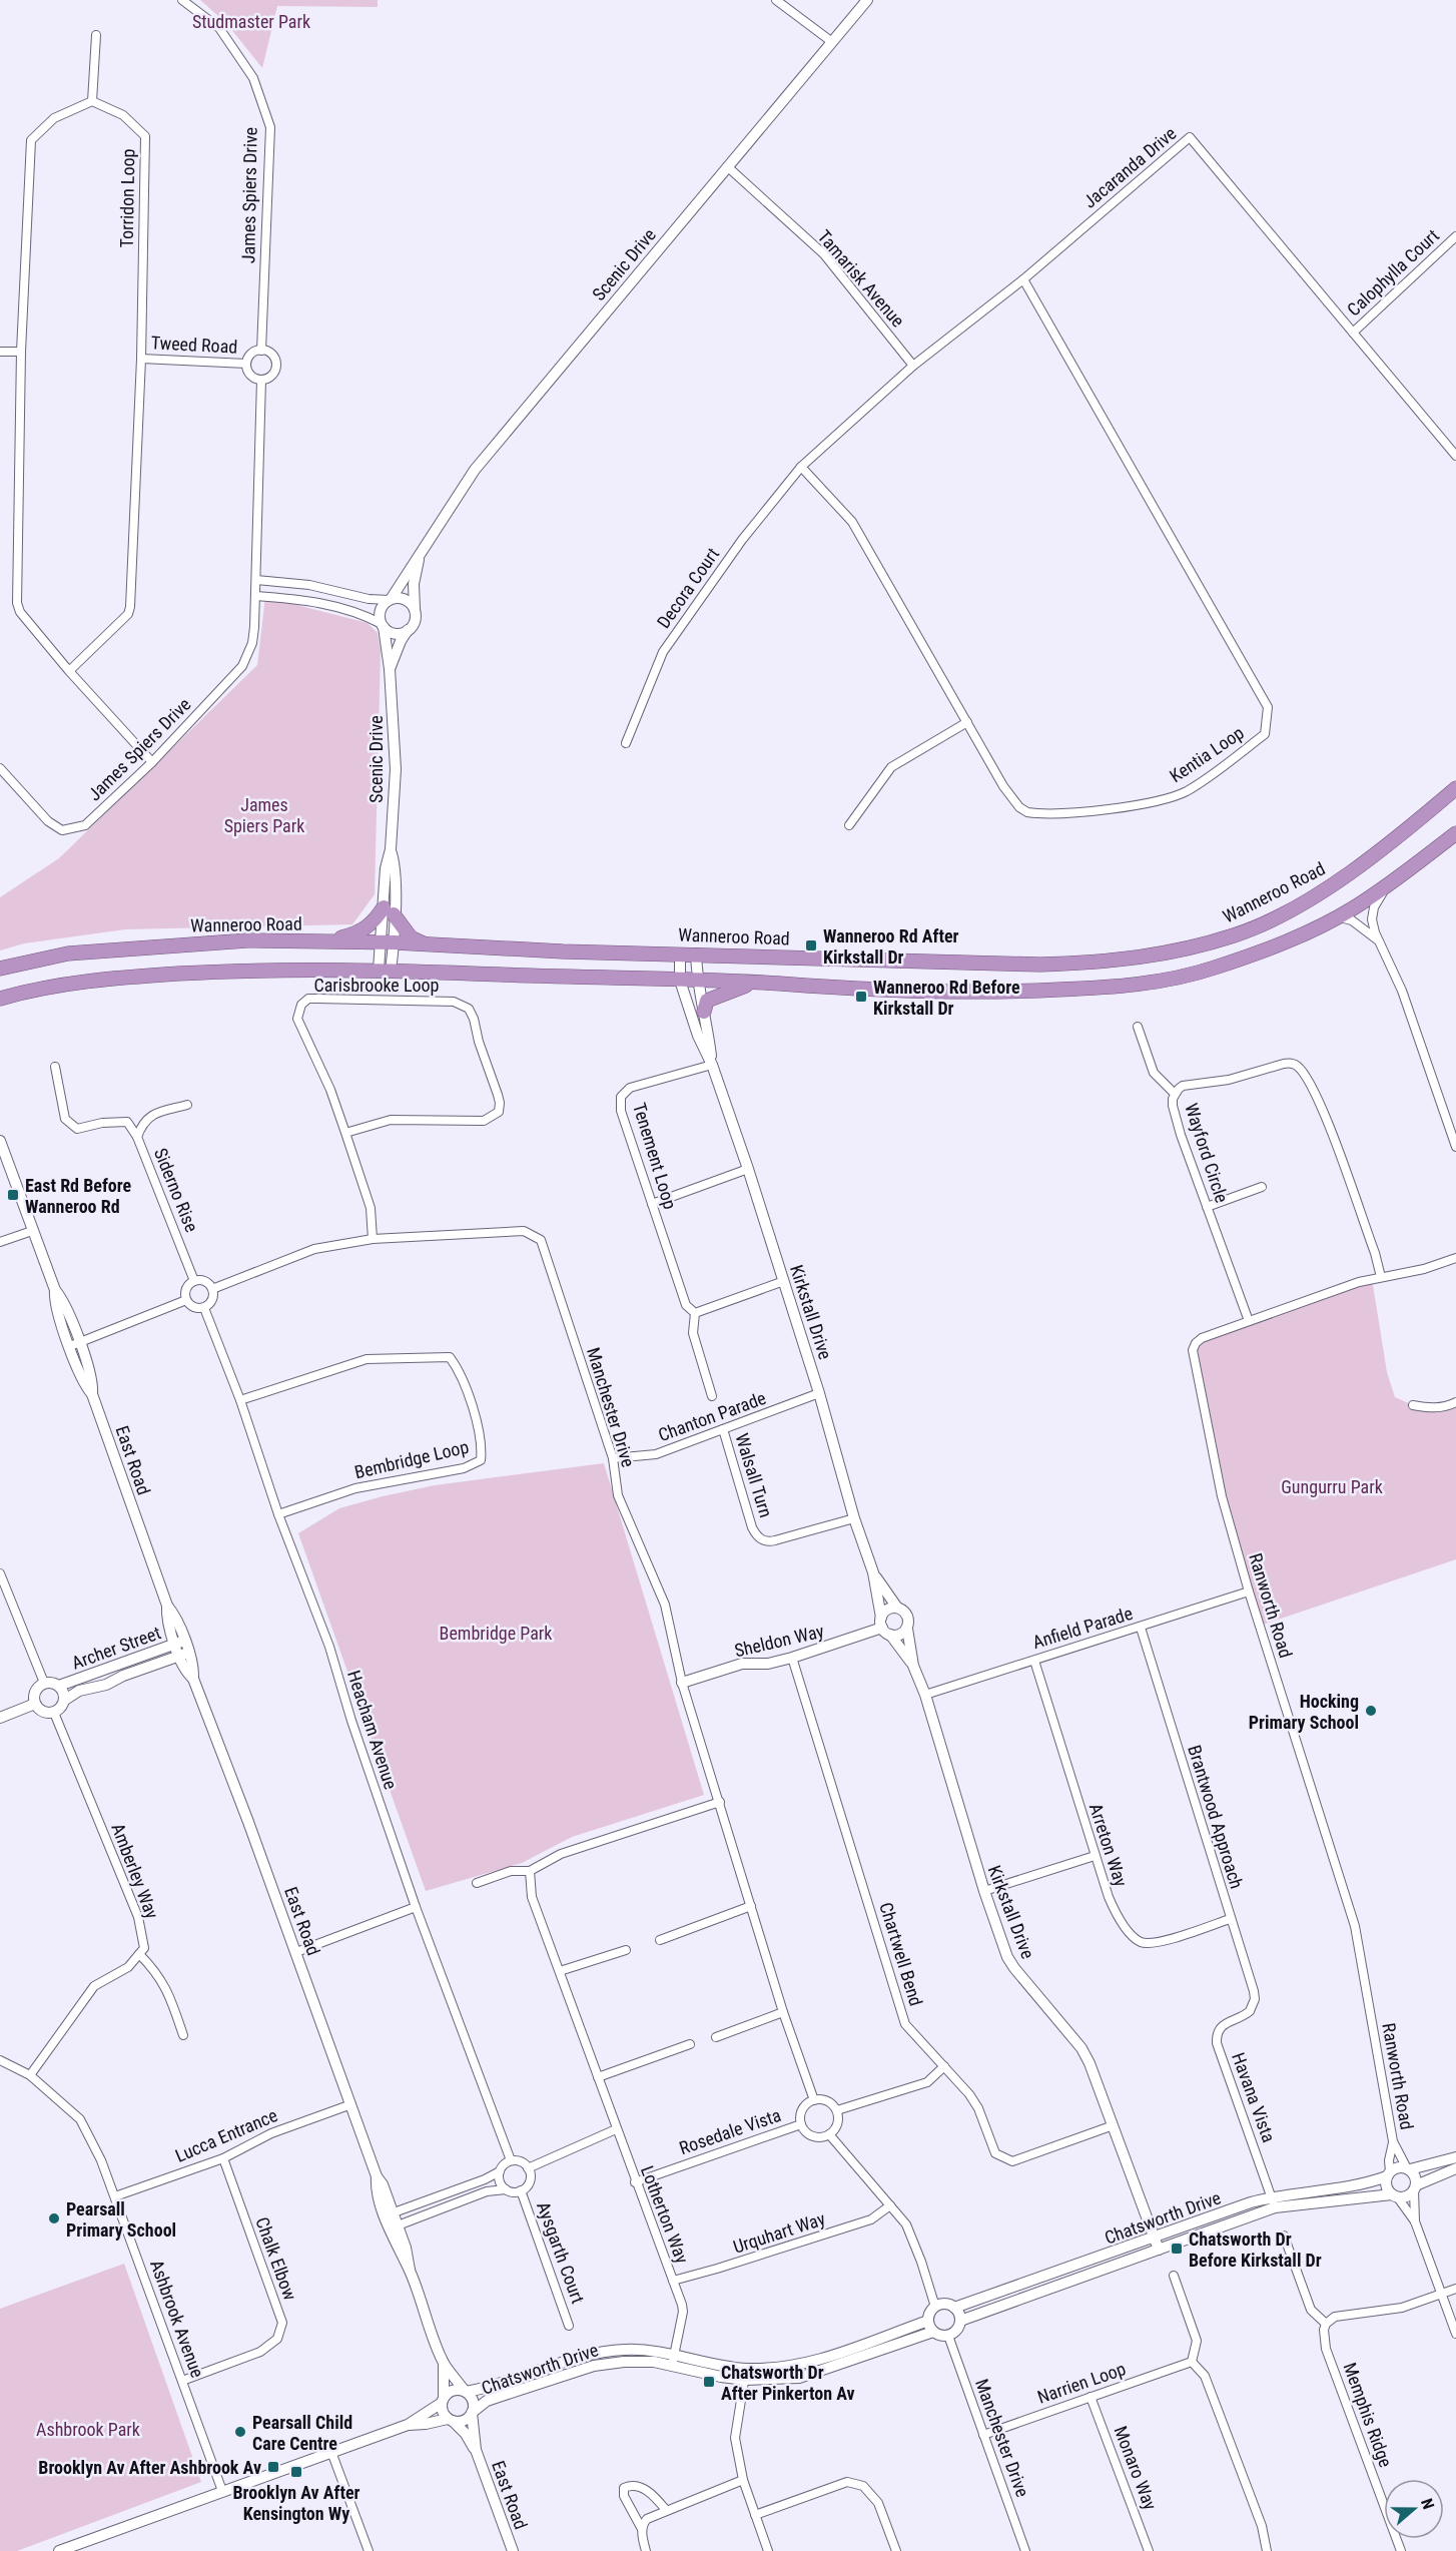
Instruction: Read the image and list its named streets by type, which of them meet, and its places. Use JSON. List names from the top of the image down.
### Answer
{
  "streets": {
    "highway": ["Wanneroo Road"],
    "street": [
      "Jacaranda Drive",
      "James Spiers Drive",
      "Torridon Loop",
      "Scenic Drive",
      "Calophylla Court",
      "Tamarisk Avenue",
      "Tweed Road",
      "Decora Court",
      "Kentia Loop",
      "Carisbrooke Loop",
      "Wayford Circle",
      "Tenement Loop",
      "Siderno Rise",
      "Kirkstall Drive",
      "Manchester Drive",
      "Chanton Parade",
      "Bembridge Loop",
      "East Road",
      "Walsall Turn",
      "Ranworth Road",
      "Anfield Parade",
      "Sheldon Way",
      "Archer Street",
      "Heacham Avenue",
      "Brantwood Approach",
      "Arreton Way",
      "Amberley Way",
      "Chartwell Bend",
      "Havana Vista",
      "Rosedale Vista",
      "Lucca Entrance",
      "Lotherton Way",
      "Chatsworth Drive",
      "Urquhart Way",
      "Aysgarth Court",
      "Chalk Elbow",
      "Ashbrook Avenue",
      "Narrien Loop",
      "Memphis Ridge",
      "Monaro Way"
    ]
  },
  "crossings": [
    ["Jacaranda Drive", "Calophylla Court"],
    ["Jacaranda Drive", "Tamarisk Avenue"],
    ["Jacaranda Drive", "Decora Court"],
    ["Jacaranda Drive", "Kentia Loop"],
    ["James Spiers Drive", "Tweed Road"],
    ["Torridon Loop", "Tweed Road"],
    ["Scenic Drive", "Tamarisk Avenue"],
    ["Scenic Drive", "Wanneroo Road"],
    ["Decora Court", "Kentia Loop"],
    ["Wanneroo Road", "Kirkstall Drive"],
    ["Carisbrooke Loop", "Manchester Drive"],
    ["Wayford Circle", "Ranworth Road"],
    ["Tenement Loop", "Kirkstall Drive"],
    ["Siderno Rise", "Manchester Drive"],
    ["Siderno Rise", "Heacham Avenue"],
    ["Kirkstall Drive", "Chanton Parade"],
    ["Kirkstall Drive", "Walsall Turn"],
    ["Kirkstall Drive", "Anfield Parade"],
    ["Kirkstall Drive", "Sheldon Way"],
    ["Kirkstall Drive", "Chartwell Bend"],
    ["Kirkstall Drive", "Chatsworth Drive"],
    ["Manchester Drive", "Chanton Parade"],
    ["Manchester Drive", "Sheldon Way"],
    ["Manchester Drive", "Heacham Avenue"],
    ["Manchester Drive", "Rosedale Vista"],
    ["Manchester Drive", "Chatsworth Drive"],
    ["Manchester Drive", "Narrien Loop"],
    ["Chanton Parade", "Walsall Turn"],
    ["Bembridge Loop", "Heacham Avenue"],
    ["East Road", "Archer Street"],
    ["East Road", "Lucca Entrance"],
    ["East Road", "Chatsworth Drive"],
    ["Ranworth Road", "Anfield Parade"],
    ["Ranworth Road", "Chatsworth Drive"],
    ["Anfield Parade", "Brantwood Approach"],
    ["Anfield Parade", "Arreton Way"],
    ["Sheldon Way", "Chartwell Bend"],
    ["Archer Street", "Amberley Way"],
    ["Heacham Avenue", "Aysgarth Court"],
    ["Brantwood Approach", "Arreton Way"],
    ["Brantwood Approach", "Havana Vista"],
    ["Havana Vista", "Chatsworth Drive"],
    ["Rosedale Vista", "Lotherton Way"],
    ["Lucca Entrance", "Chalk Elbow"],
    ["Lucca Entrance", "Ashbrook Avenue"],
    ["Lotherton Way", "Chatsworth Drive"],
    ["Lotherton Way", "Urquhart Way"],
    ["Chalk Elbow", "Ashbrook Avenue"],
    ["Narrien Loop", "Monaro Way"]
  ],
  "parks": [
    "Studmaster Park",
    "James Spiers Park",
    "Gungurru Park",
    "Bembridge Park",
    "Ashbrook Park"
  ],
  "places": {
    "transit": [
      "Wanneroo Rd After Kirkstall Dr",
      "Wanneroo Rd Before Kirkstall Dr",
      "East Rd Before Wanneroo Rd",
      "Chatsworth Dr Before Kirkstall Dr",
      "Chatsworth Dr After Pinkerton Av",
      "Brooklyn Av After Ashbrook Av",
      "Brooklyn Av After Kensington Wy"
    ],
    "other": ["Hocking Primary School", "Pearsall Primary School", "Pearsall Child Care Centre"]
  },
  "north": "right"
}
